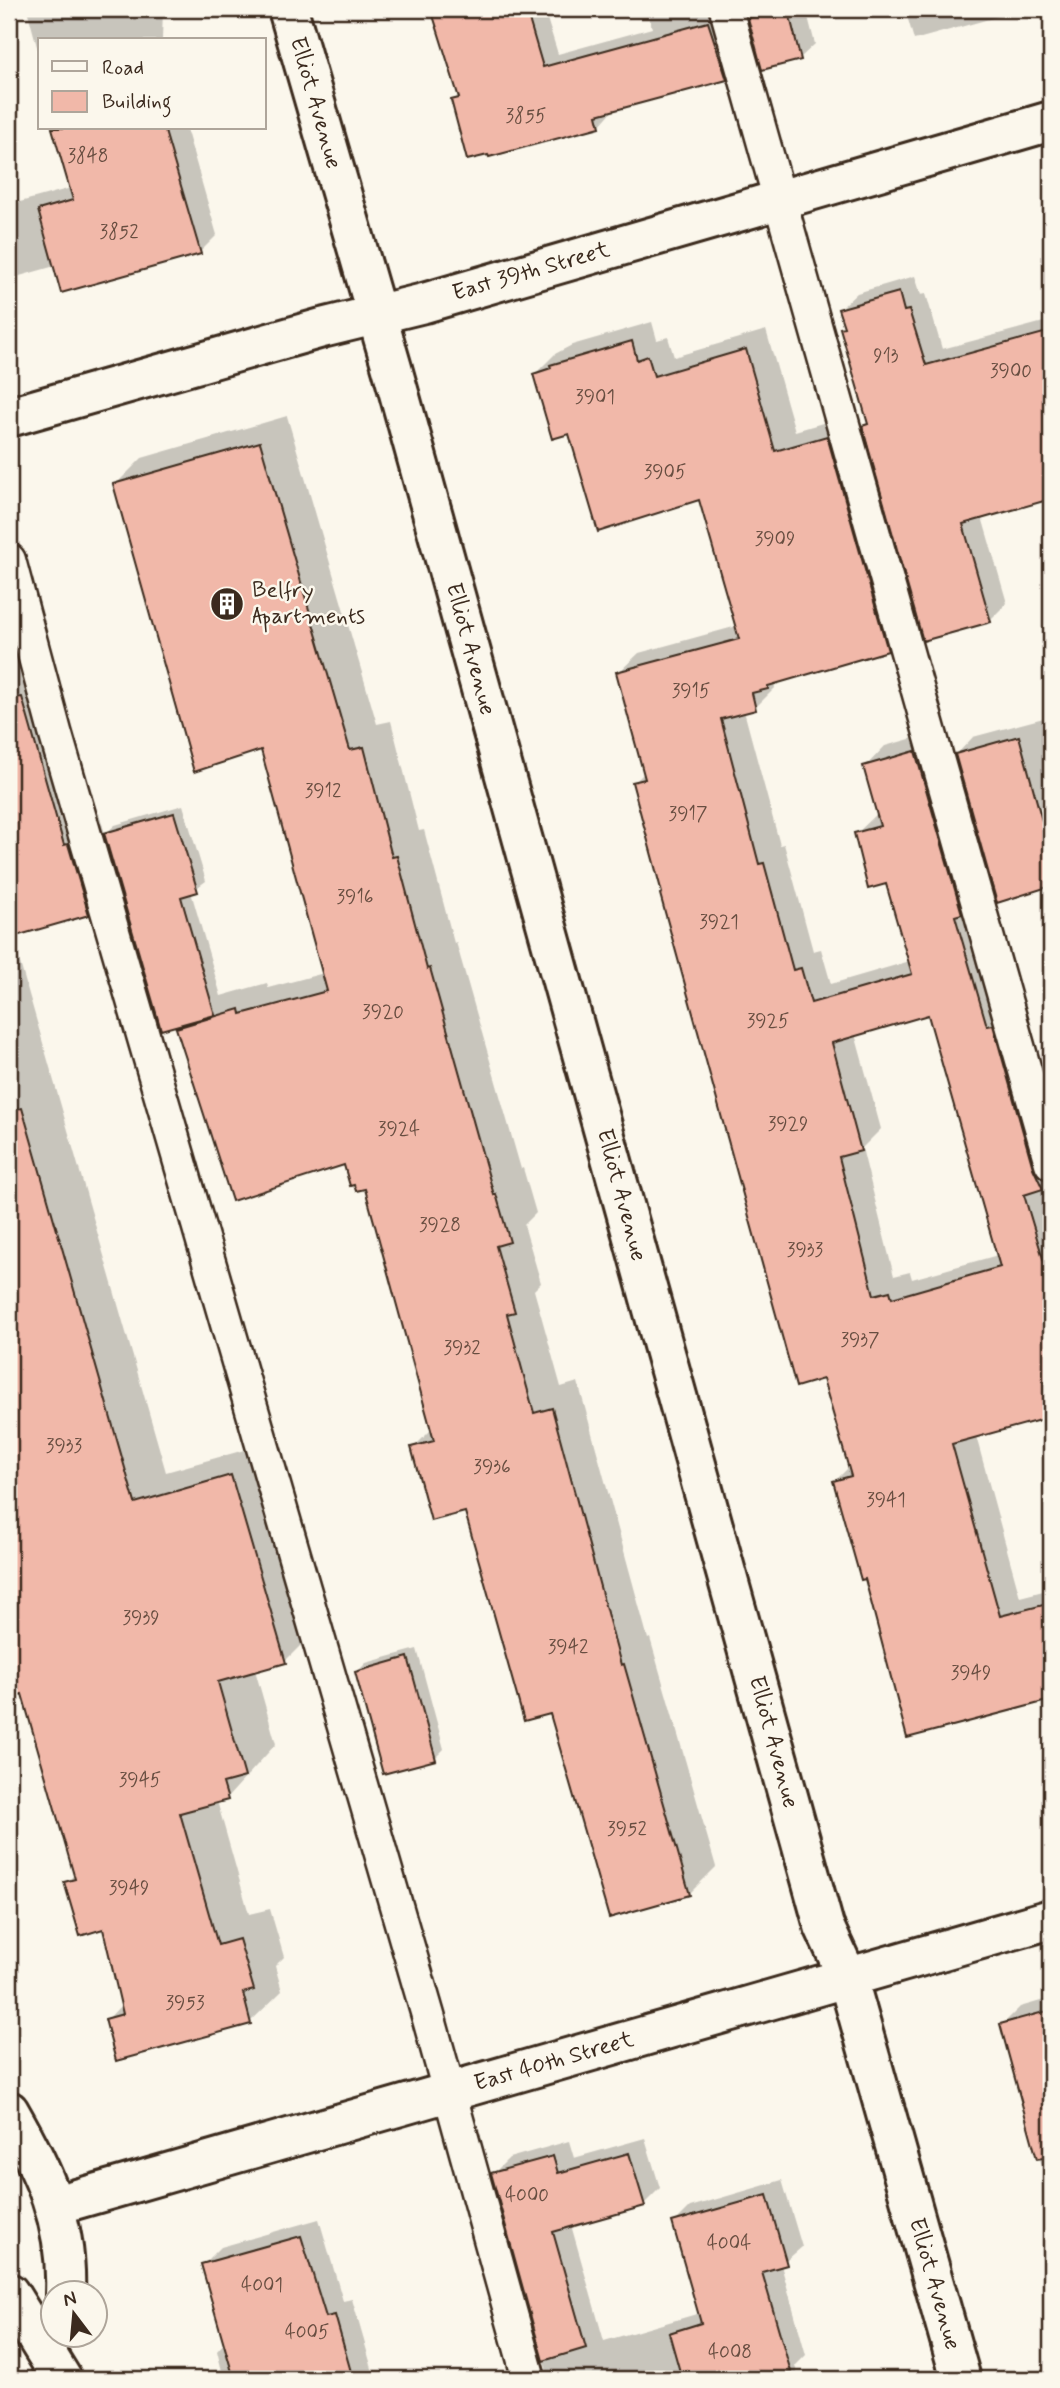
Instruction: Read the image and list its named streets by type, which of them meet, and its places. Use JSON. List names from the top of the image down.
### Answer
{
  "streets": {
    "street": ["Elliot Avenue", "East 39th Street", "East 40th Street"]
  },
  "crossings": [
    ["Elliot Avenue", "East 39th Street"],
    ["Elliot Avenue", "East 40th Street"]
  ],
  "places": {
    "building": ["Belfry Apartments"]
  },
  "house_numbers": [
    "3855",
    "3848",
    "3852",
    "913",
    "3900",
    "3901",
    "3905",
    "3909",
    "3915",
    "3912",
    "3917",
    "3916",
    "3921",
    "3920",
    "3925",
    "3929",
    "3924",
    "3928",
    "3933",
    "3937",
    "3932",
    "3933",
    "3936",
    "3941",
    "3939",
    "3942",
    "3949",
    "3945",
    "3952",
    "3949",
    "3953",
    "4000",
    "4004",
    "4001",
    "4005",
    "4008"
  ],
  "legend": ["Road", "Building"],
  "north": "top"
}
